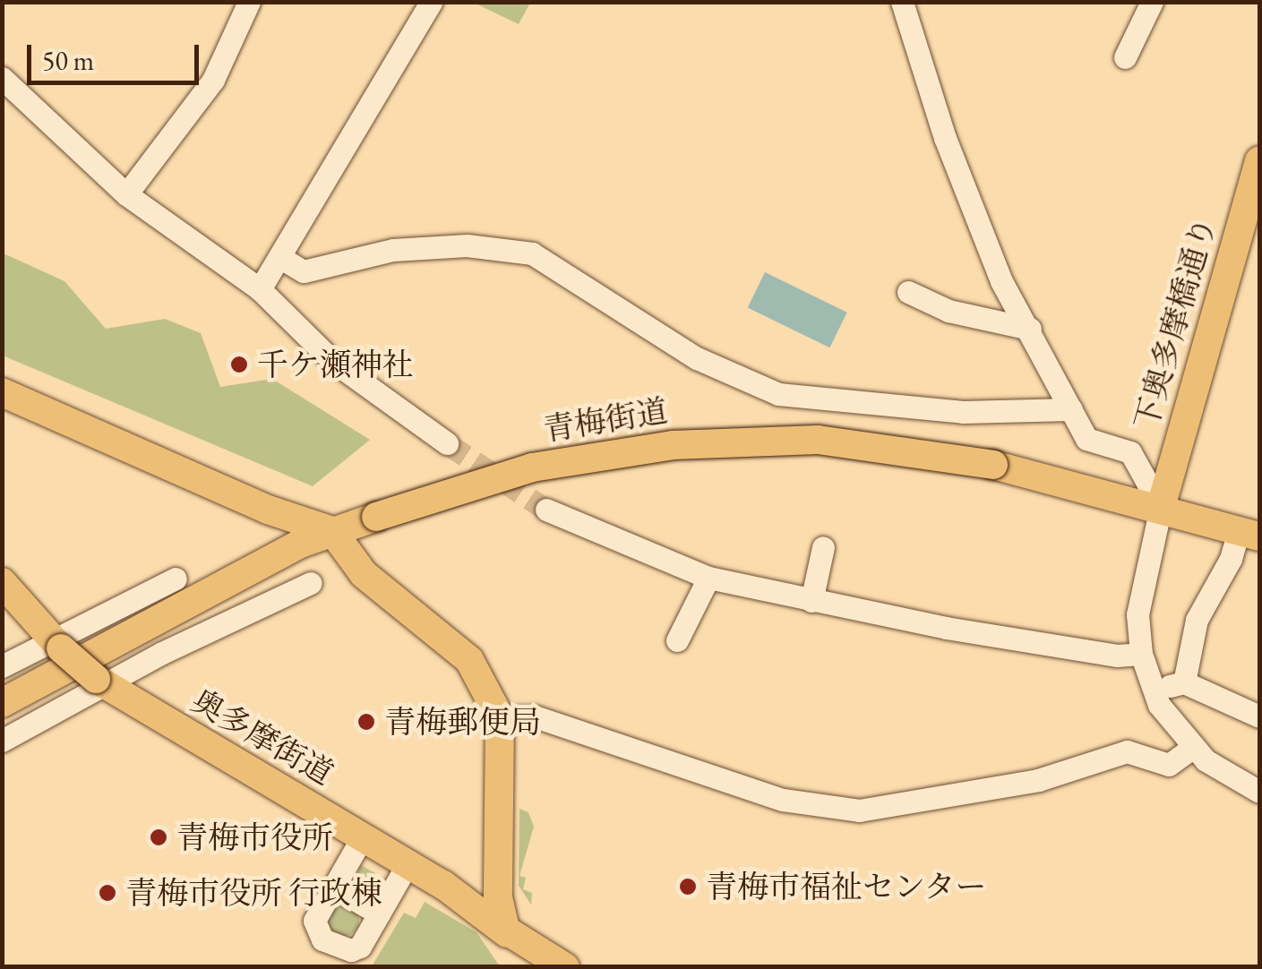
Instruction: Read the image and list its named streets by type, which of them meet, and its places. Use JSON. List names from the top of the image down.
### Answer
{
  "streets": {
    "main road": ["下奥多摩橋通り", "青梅街道", "奥多摩街道"]
  },
  "crossings": [
    ["下奥多摩橋通り", "青梅街道"]
  ],
  "places": [
    "千ケ瀬神社",
    "青梅郵便局",
    "青梅市役所",
    "青梅市福祉センター",
    "青梅市役所 行政棟"
  ],
  "scale_bar": "50 m"
}
